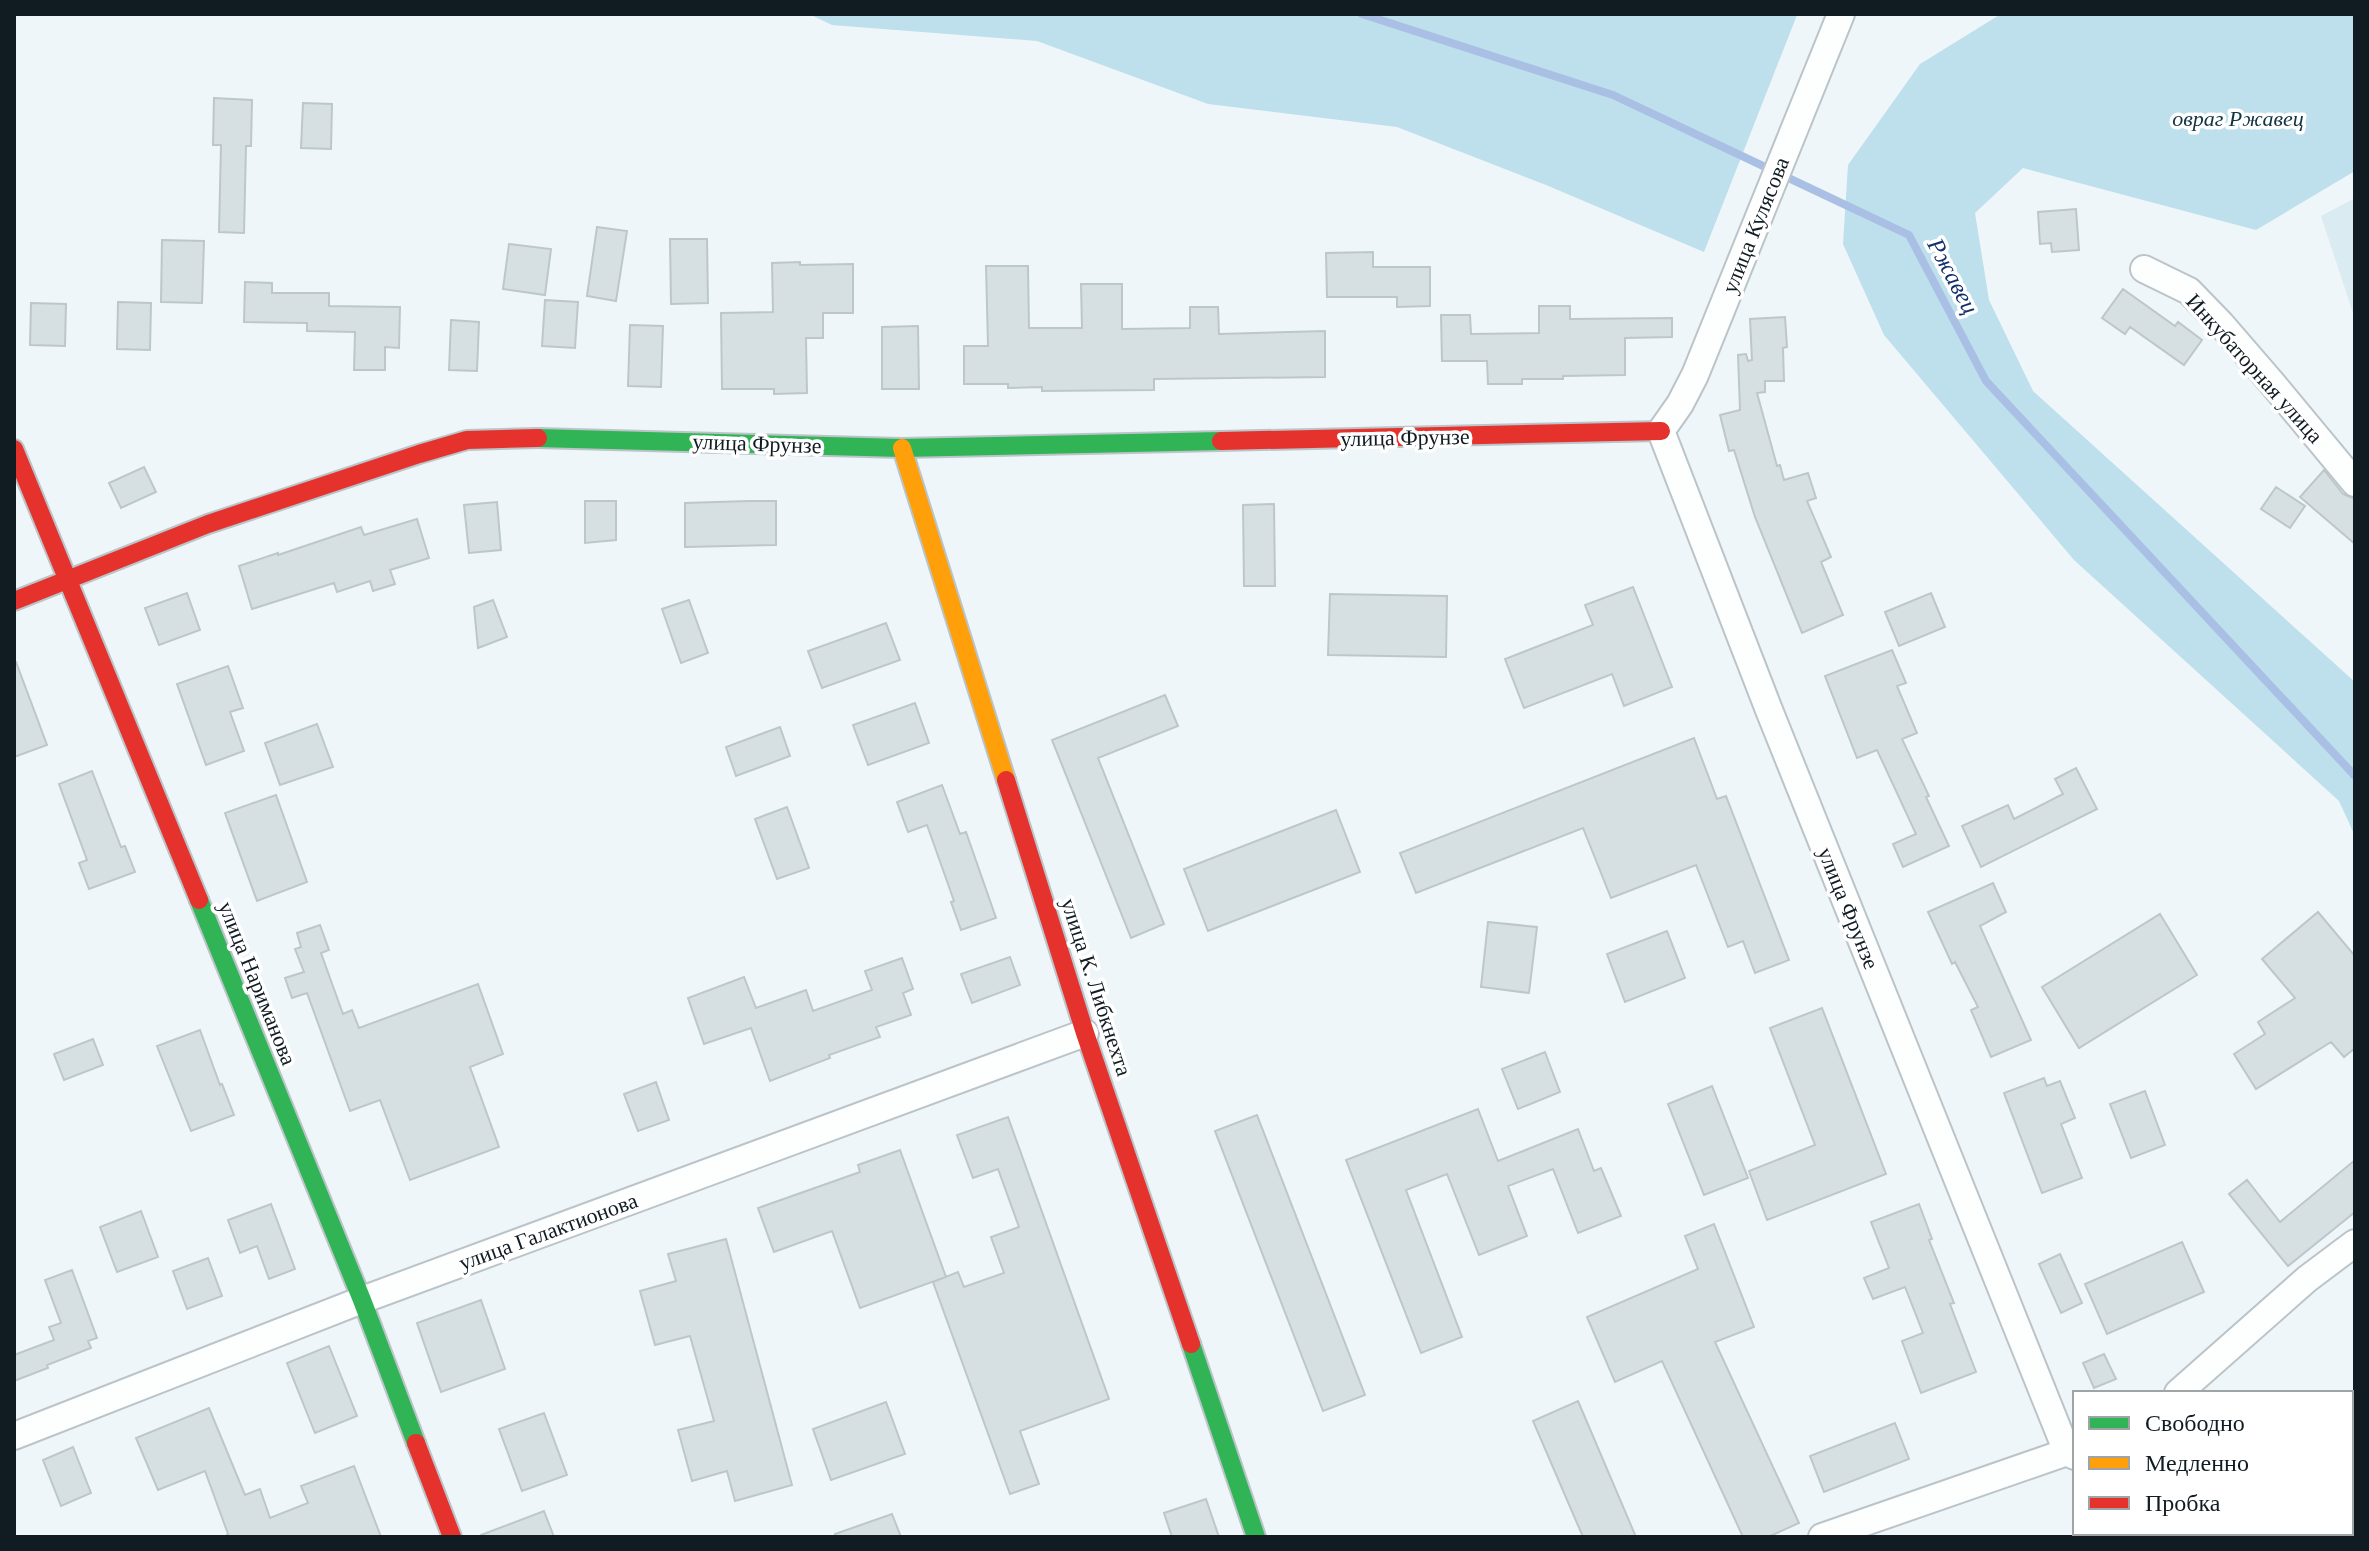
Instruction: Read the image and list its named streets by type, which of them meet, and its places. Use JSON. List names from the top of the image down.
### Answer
{
  "streets": {
    "street": [
      "улица Кулясова",
      "Инкубаторная улица",
      "улица Фрунзе",
      "улица Нариманова",
      "улица К. Либкнехта",
      "улица Галактионова"
    ]
  },
  "crossings": [
    ["улица Кулясова", "улица Фрунзе"],
    ["улица Фрунзе", "улица Нариманова"],
    ["улица Фрунзе", "улица К. Либкнехта"],
    ["улица Нариманова", "улица Галактионова"],
    ["улица К. Либкнехта", "улица Галактионова"]
  ],
  "water": ["Ржавец"],
  "parks": ["овраг Ржавец"],
  "legend": ["Свободно", "Медленно", "Пробка"]
}
